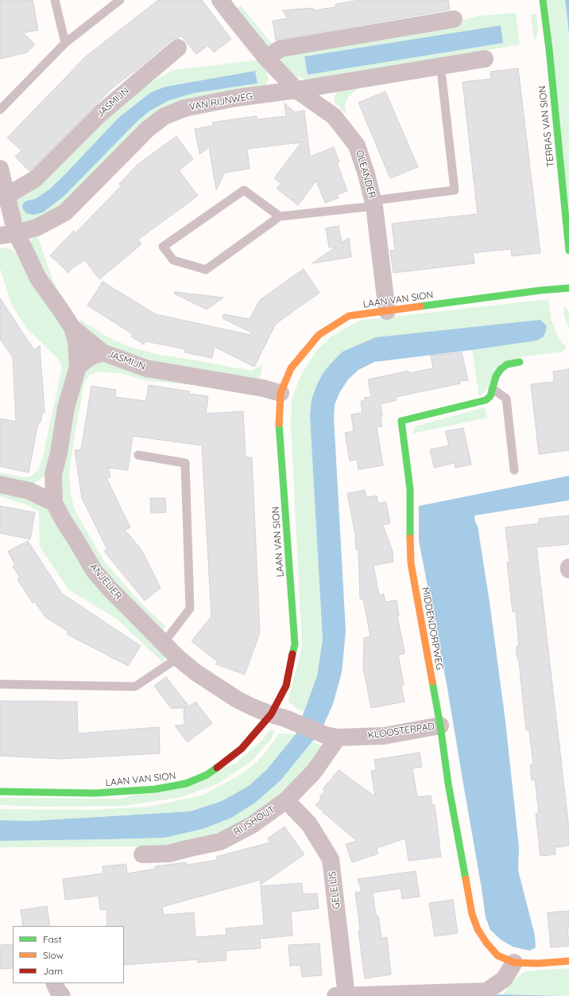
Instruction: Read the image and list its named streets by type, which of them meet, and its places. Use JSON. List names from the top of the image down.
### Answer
{
  "streets": {
    "street": [
      "VAN RIJNWEG",
      "JASMIJN",
      "TERRAS VAN SION",
      "OLEANDER",
      "LAAN VAN SION",
      "ANJELIER",
      "MIDDENDORPWEG",
      "KLOOSTERPAD",
      "RIJSHOUT",
      "GELE LIS"
    ]
  },
  "crossings": [
    ["VAN RIJNWEG", "JASMIJN"],
    ["VAN RIJNWEG", "OLEANDER"],
    ["JASMIJN", "LAAN VAN SION"],
    ["JASMIJN", "ANJELIER"],
    ["OLEANDER", "LAAN VAN SION"],
    ["LAAN VAN SION", "ANJELIER"],
    ["LAAN VAN SION", "KLOOSTERPAD"],
    ["ANJELIER", "KLOOSTERPAD"],
    ["MIDDENDORPWEG", "KLOOSTERPAD"],
    ["KLOOSTERPAD", "RIJSHOUT"],
    ["RIJSHOUT", "GELE LIS"]
  ],
  "legend": ["Fast", "Slow", "Jam"]
}
